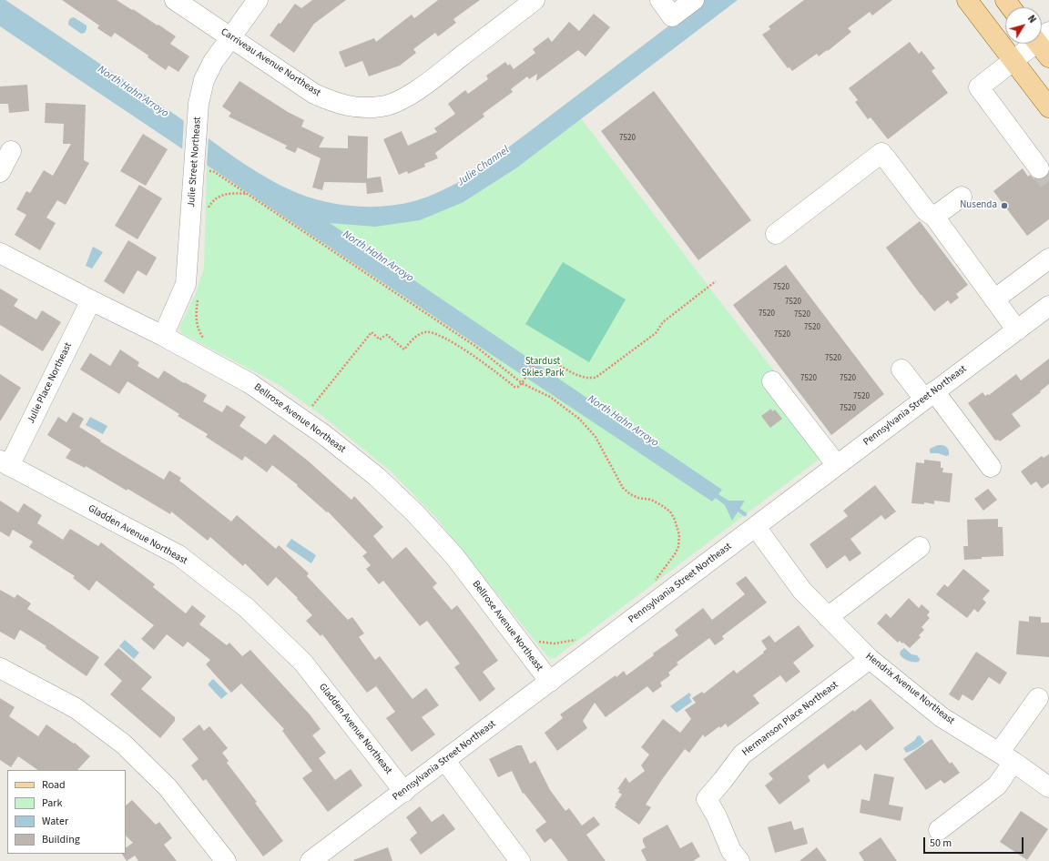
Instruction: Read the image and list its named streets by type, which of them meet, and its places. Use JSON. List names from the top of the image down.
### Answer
{
  "streets": {
    "street": [
      "Carriveau Avenue Northeast",
      "Julie Street Northeast",
      "Julie Place Northeast",
      "Pennsylvania Street Northeast",
      "Bellrose Avenue Northeast",
      "Gladden Avenue Northeast",
      "Hendrix Avenue Northeast",
      "Hermanson Place Northeast"
    ]
  },
  "crossings": [
    ["Carriveau Avenue Northeast", "Julie Street Northeast"],
    ["Julie Street Northeast", "Bellrose Avenue Northeast"],
    ["Julie Place Northeast", "Bellrose Avenue Northeast"],
    ["Julie Place Northeast", "Gladden Avenue Northeast"],
    ["Pennsylvania Street Northeast", "Bellrose Avenue Northeast"],
    ["Pennsylvania Street Northeast", "Gladden Avenue Northeast"],
    ["Pennsylvania Street Northeast", "Hendrix Avenue Northeast"],
    ["Hendrix Avenue Northeast", "Hermanson Place Northeast"]
  ],
  "water": ["North Hahn Arroyo", "Julie Channel"],
  "parks": ["Stardust Skies Park"],
  "places": ["Nusenda"],
  "house_numbers": [
    "7520",
    "7520",
    "7520",
    "7520",
    "7520",
    "7520",
    "7520",
    "7520",
    "7520",
    "7520",
    "7520",
    "7520"
  ],
  "legend": [
    "Road",
    "Park",
    "Water",
    "Building"
  ],
  "scale_bar": "50 m",
  "north": "top right"
}
